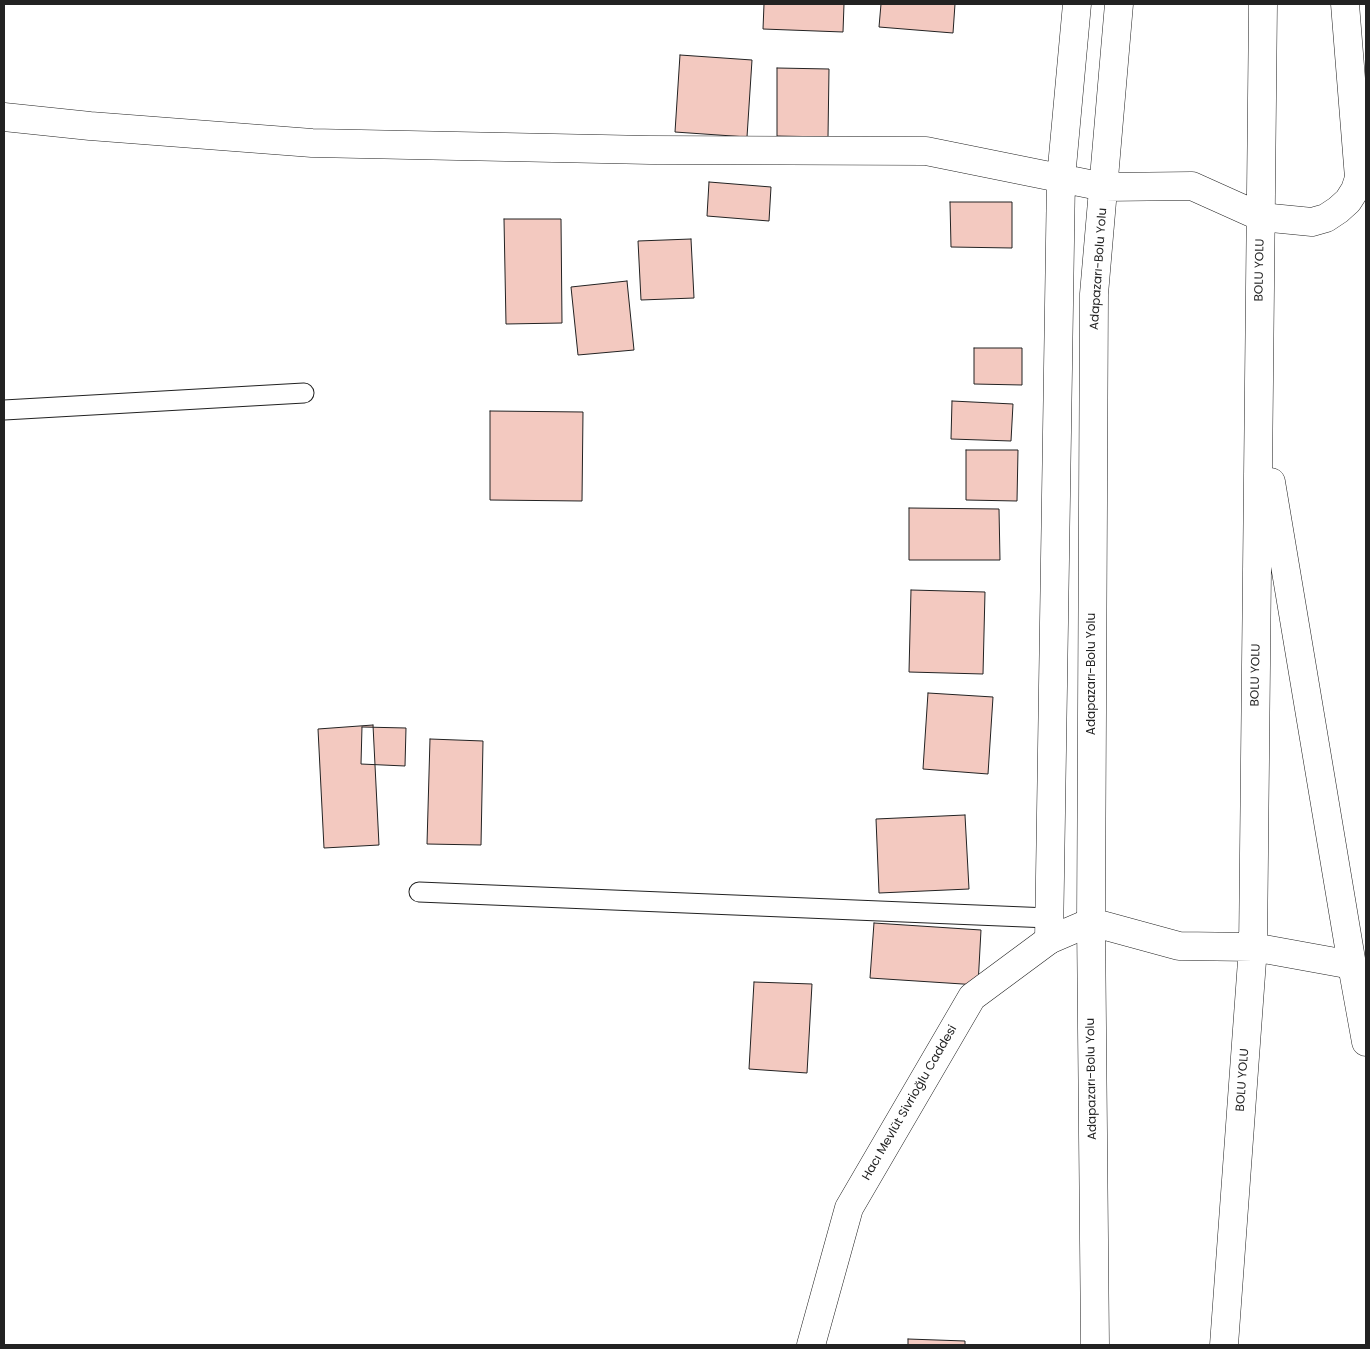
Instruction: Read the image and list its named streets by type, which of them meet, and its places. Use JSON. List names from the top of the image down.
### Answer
{
  "streets": {
    "main road": ["Adapazarı-Bolu Yolu", "BOLU YOLU", "Hacı Mevlüt Sivrioğlu Caddesi"]
  },
  "crossings": [
    ["Adapazarı-Bolu Yolu", "Hacı Mevlüt Sivrioğlu Caddesi"]
  ]
}
